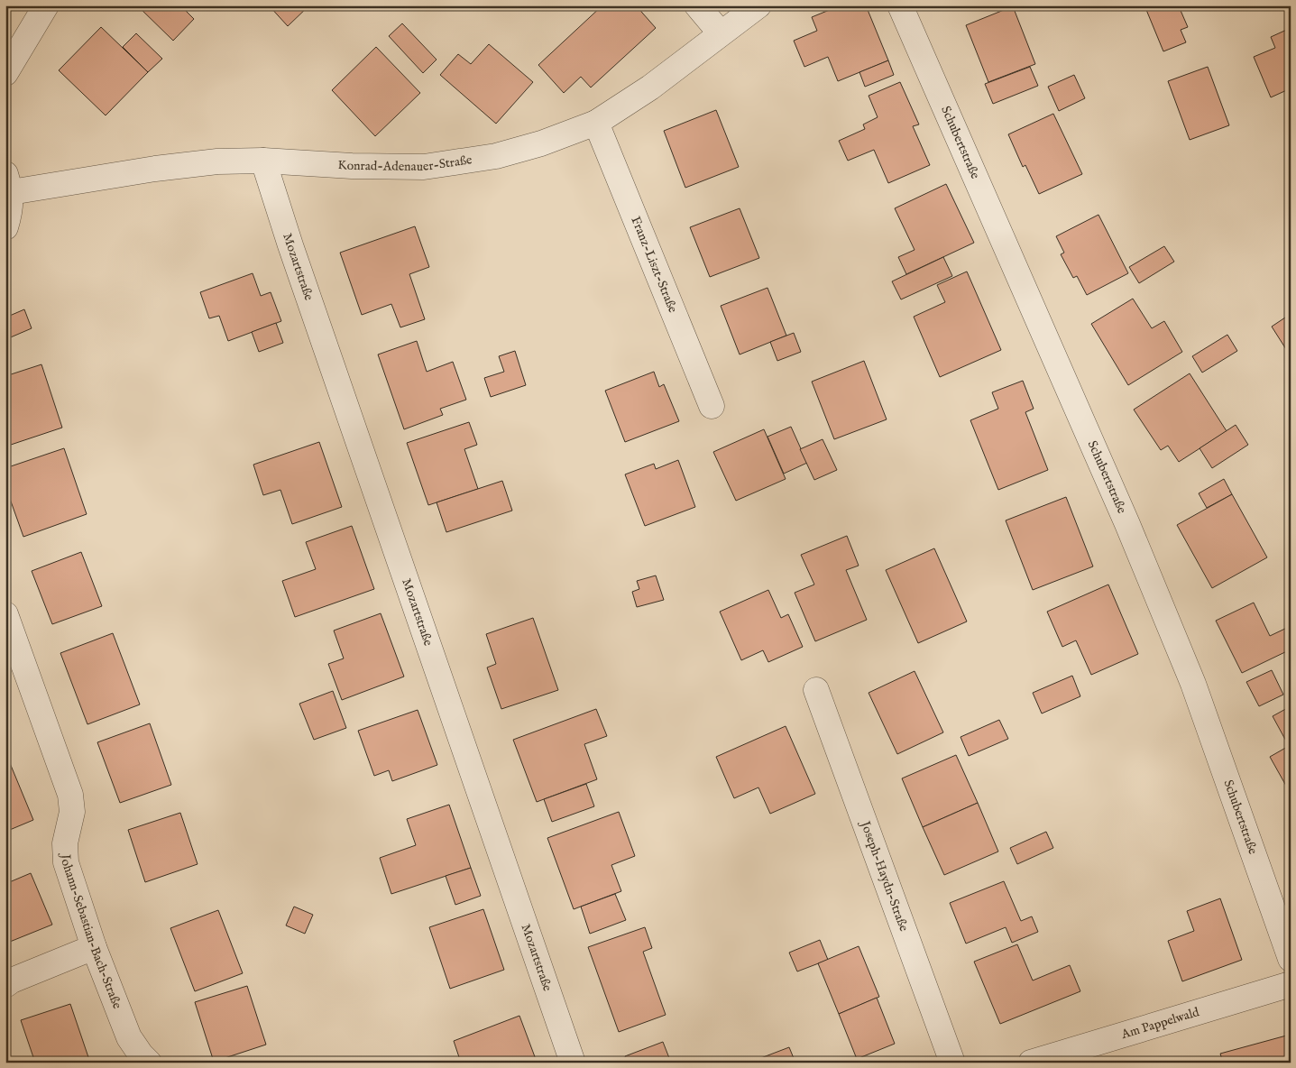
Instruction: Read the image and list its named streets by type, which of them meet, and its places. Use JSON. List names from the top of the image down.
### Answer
{
  "streets": {
    "street": [
      "Schubertstraße",
      "Konrad-Adenauer-Straße",
      "Franz-Liszt-Straße",
      "Mozartstraße",
      "Joseph-Haydn-Straße",
      "Johann-Sebastian-Bach-Straße",
      "Am Pappelwald"
    ]
  },
  "crossings": [
    ["Konrad-Adenauer-Straße", "Franz-Liszt-Straße"],
    ["Konrad-Adenauer-Straße", "Mozartstraße"]
  ]
}
